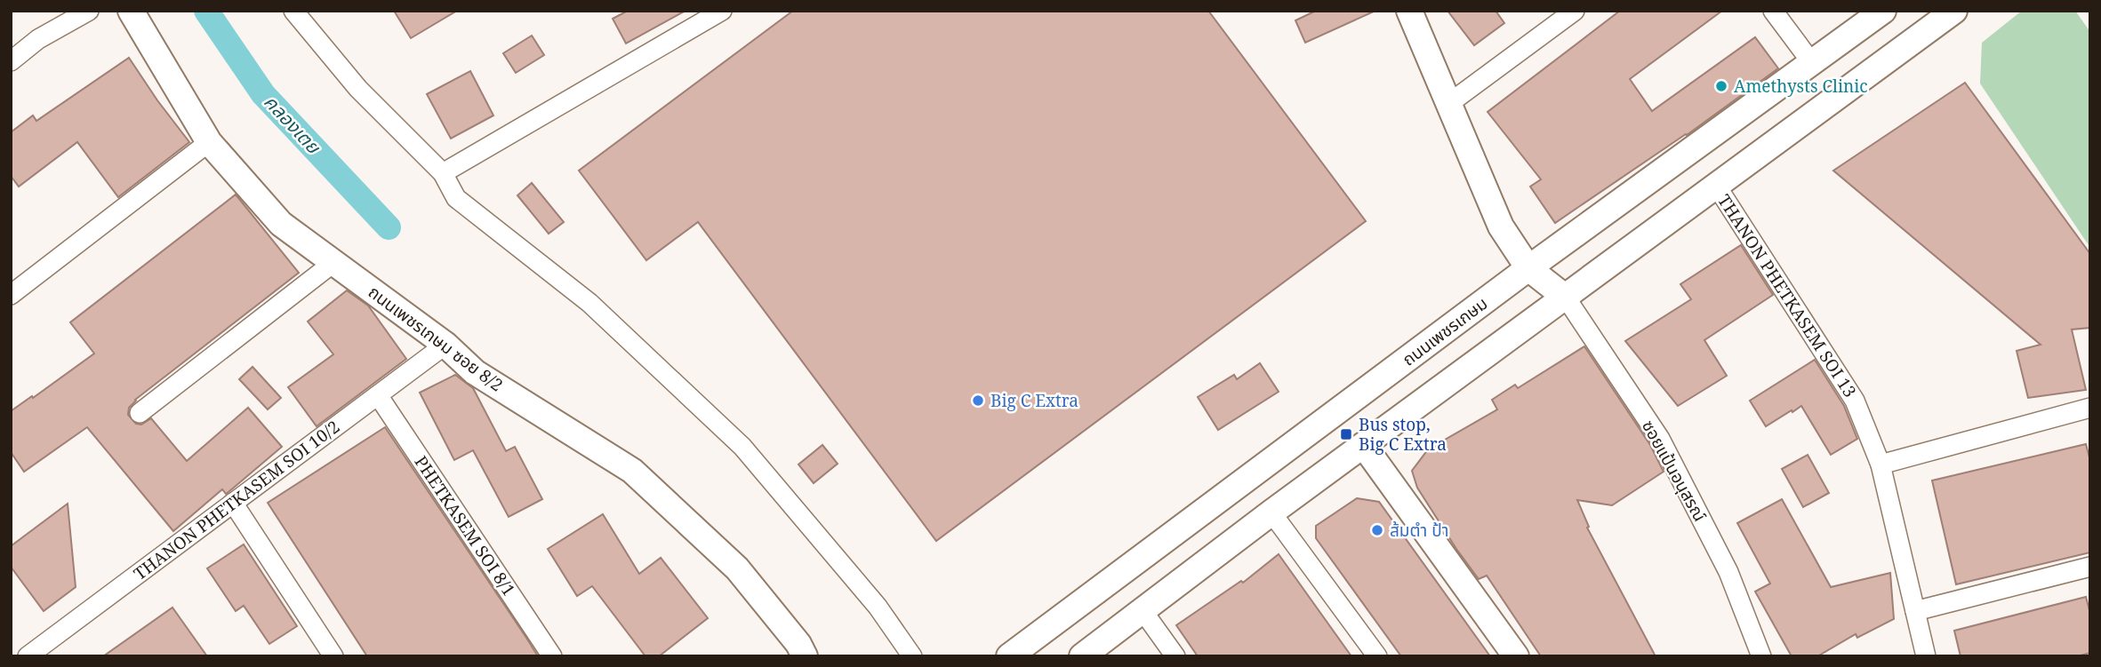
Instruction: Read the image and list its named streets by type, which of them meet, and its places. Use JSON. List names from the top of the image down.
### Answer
{
  "streets": {
    "main road": ["ถนนเพชรเกษม", "ถนนเพชรเกษม ซอย 8/2"],
    "street": [
      "THANON PHETKASEM SOI 13",
      "ซอยแป้นอนุสรณ์",
      "THANON PHETKASEM SOI 10/2",
      "PHETKASEM SOI 8/1"
    ]
  },
  "crossings": [
    ["ถนนเพชรเกษม ซอย 8/2", "THANON PHETKASEM SOI 10/2"],
    ["THANON PHETKASEM SOI 10/2", "PHETKASEM SOI 8/1"]
  ],
  "water": ["คลองเตย"],
  "places": {
    "other": ["Amethysts Clinic", "Big C Extra", "ส้มตำ ป้า"],
    "transit": ["Bus stop, Big C Extra"]
  }
}
